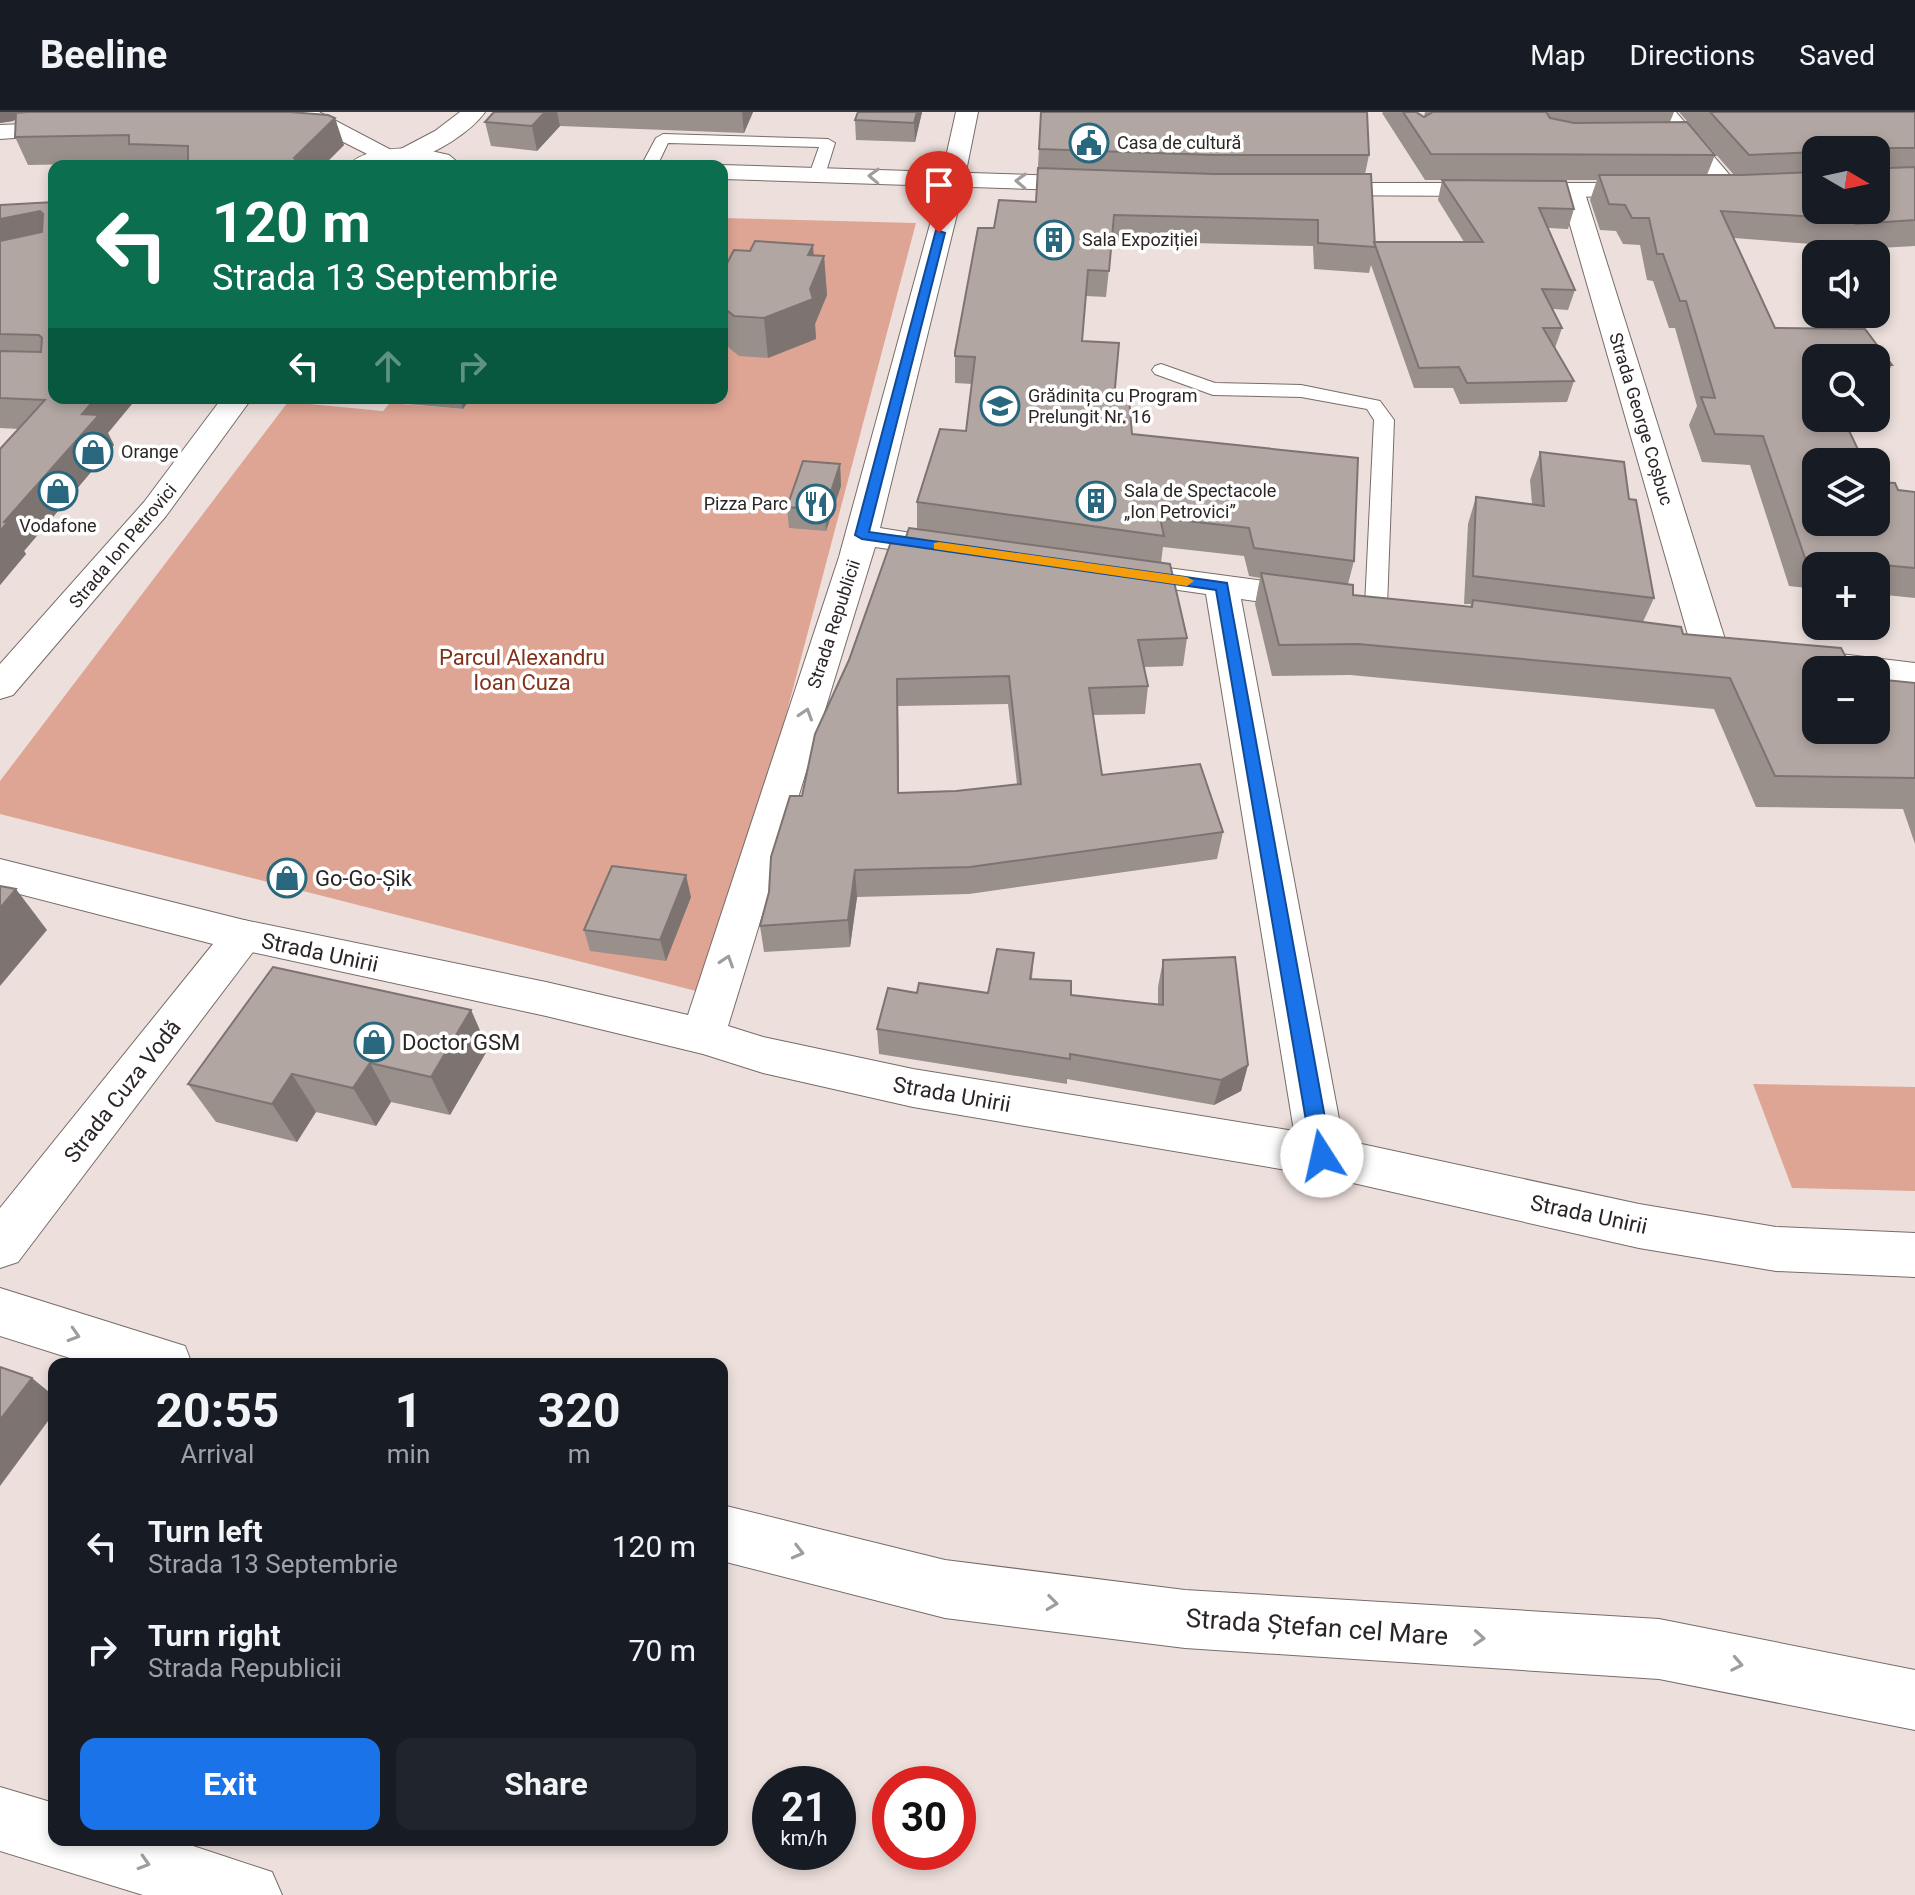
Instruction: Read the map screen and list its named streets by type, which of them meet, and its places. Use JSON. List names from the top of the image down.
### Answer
{
  "streets": {
    "street": [
      "Strada George Coșbuc",
      "Strada Ion Petrovici",
      "Strada Republicii",
      "Strada Unirii",
      "Strada Cuza Vodă",
      "Strada Ștefan cel Mare"
    ]
  },
  "crossings": [
    ["Strada Republicii", "Strada Unirii"],
    ["Strada Unirii", "Strada Cuza Vodă"]
  ],
  "one_way": ["Strada Republicii", "Strada Ștefan cel Mare"],
  "parks": ["Parcul Alexandru Ioan Cuza"],
  "places": {
    "public building": ["Casa de cultură"],
    "building": ["Sala Expoziției", "Sala de Spectacole „Ion Petrovici”"],
    "school or university": ["Grădinița cu Program Prelungit Nr. 16"],
    "shop": [
      "Orange",
      "Vodafone",
      "Go-Go-Șik",
      "Doctor GSM"
    ],
    "restaurant": ["Pizza Parc"]
  },
  "north": "right",
  "page": {
    "header": "Beeline",
    "nav": ["Map", "Directions", "Saved"],
    "map_buttons": ["+", "−"],
    "turn": ["120 m", "Strada 13 Septembrie"],
    "eta": [
      "20:55",
      "Arrival",
      "1",
      "min",
      "320",
      "m"
    ],
    "list": [
      {
        "name": "Turn left",
        "note": "Strada 13 Septembrie",
        "value": "120 m"
      },
      {
        "name": "Turn right",
        "note": "Strada Republicii",
        "value": "70 m"
      }
    ],
    "buttons": ["Exit", "Share"],
    "speed": "21 km/h",
    "limit": "30"
  }
}
